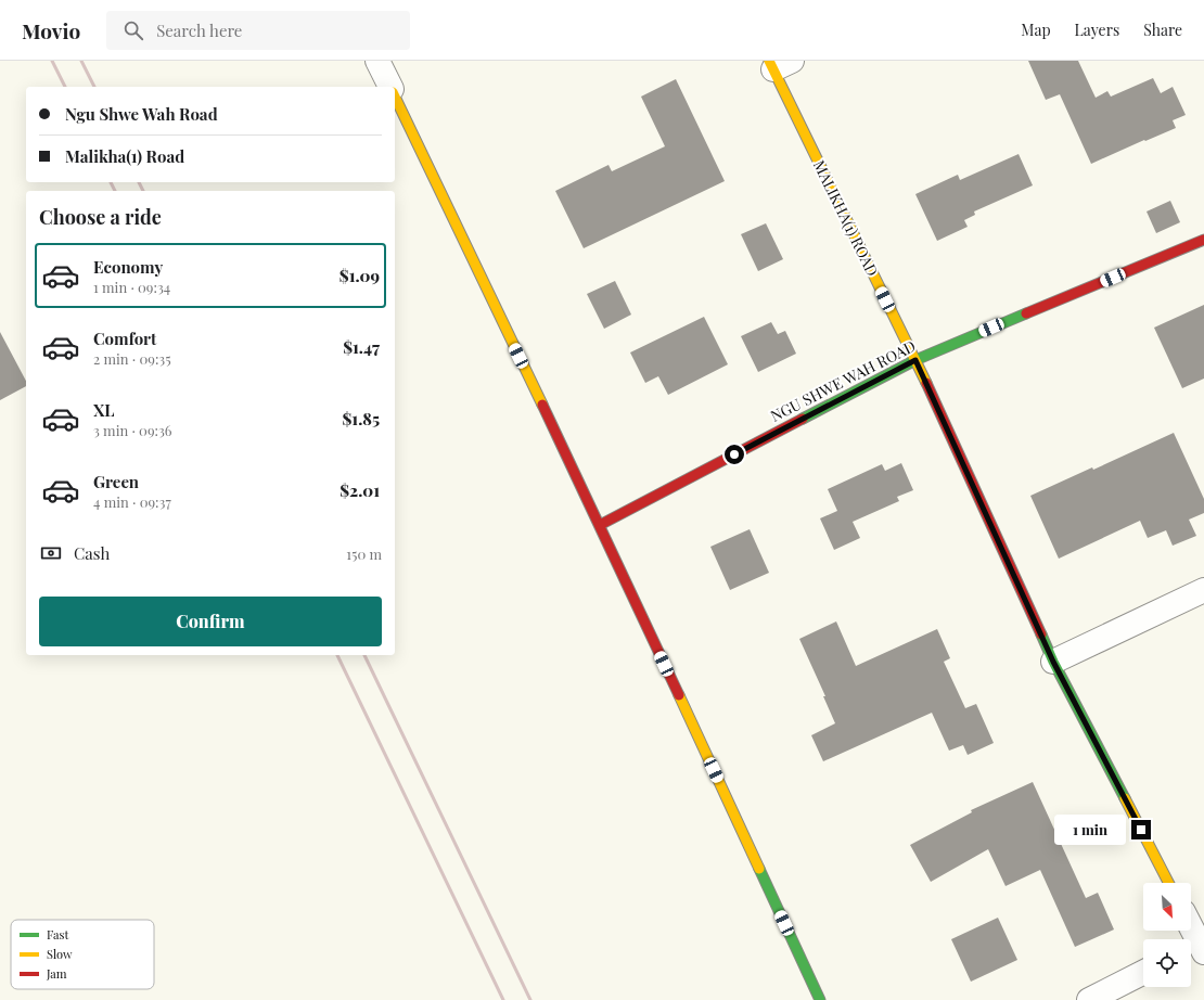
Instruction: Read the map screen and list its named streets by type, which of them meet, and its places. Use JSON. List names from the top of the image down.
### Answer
{
  "streets": {
    "street": ["MALIKHA(1) ROAD", "NGU SHWE WAH ROAD"]
  },
  "crossings": [
    ["MALIKHA(1) ROAD", "NGU SHWE WAH ROAD"]
  ],
  "legend": ["Fast", "Slow", "Jam"],
  "north": "bottom right",
  "page": {
    "header": "Movio",
    "search": "Search here",
    "nav": ["Map", "Layers", "Share"],
    "banner": ["Ngu Shwe Wah Road", "Malikha(1) Road"],
    "heading": "Choose a ride",
    "list": [
      {
        "name": "Economy",
        "note": "1 min · 09:34",
        "value": "$1.09"
      },
      {
        "name": "Comfort",
        "note": "2 min · 09:35",
        "value": "$1.47"
      },
      {
        "name": "XL",
        "note": "3 min · 09:36",
        "value": "$1.85"
      },
      {
        "name": "Green",
        "note": "4 min · 09:37",
        "value": "$2.01"
      }
    ],
    "pay": ["Cash", "150 m"],
    "buttons": "Confirm",
    "bubble": "1 min"
  }
}
